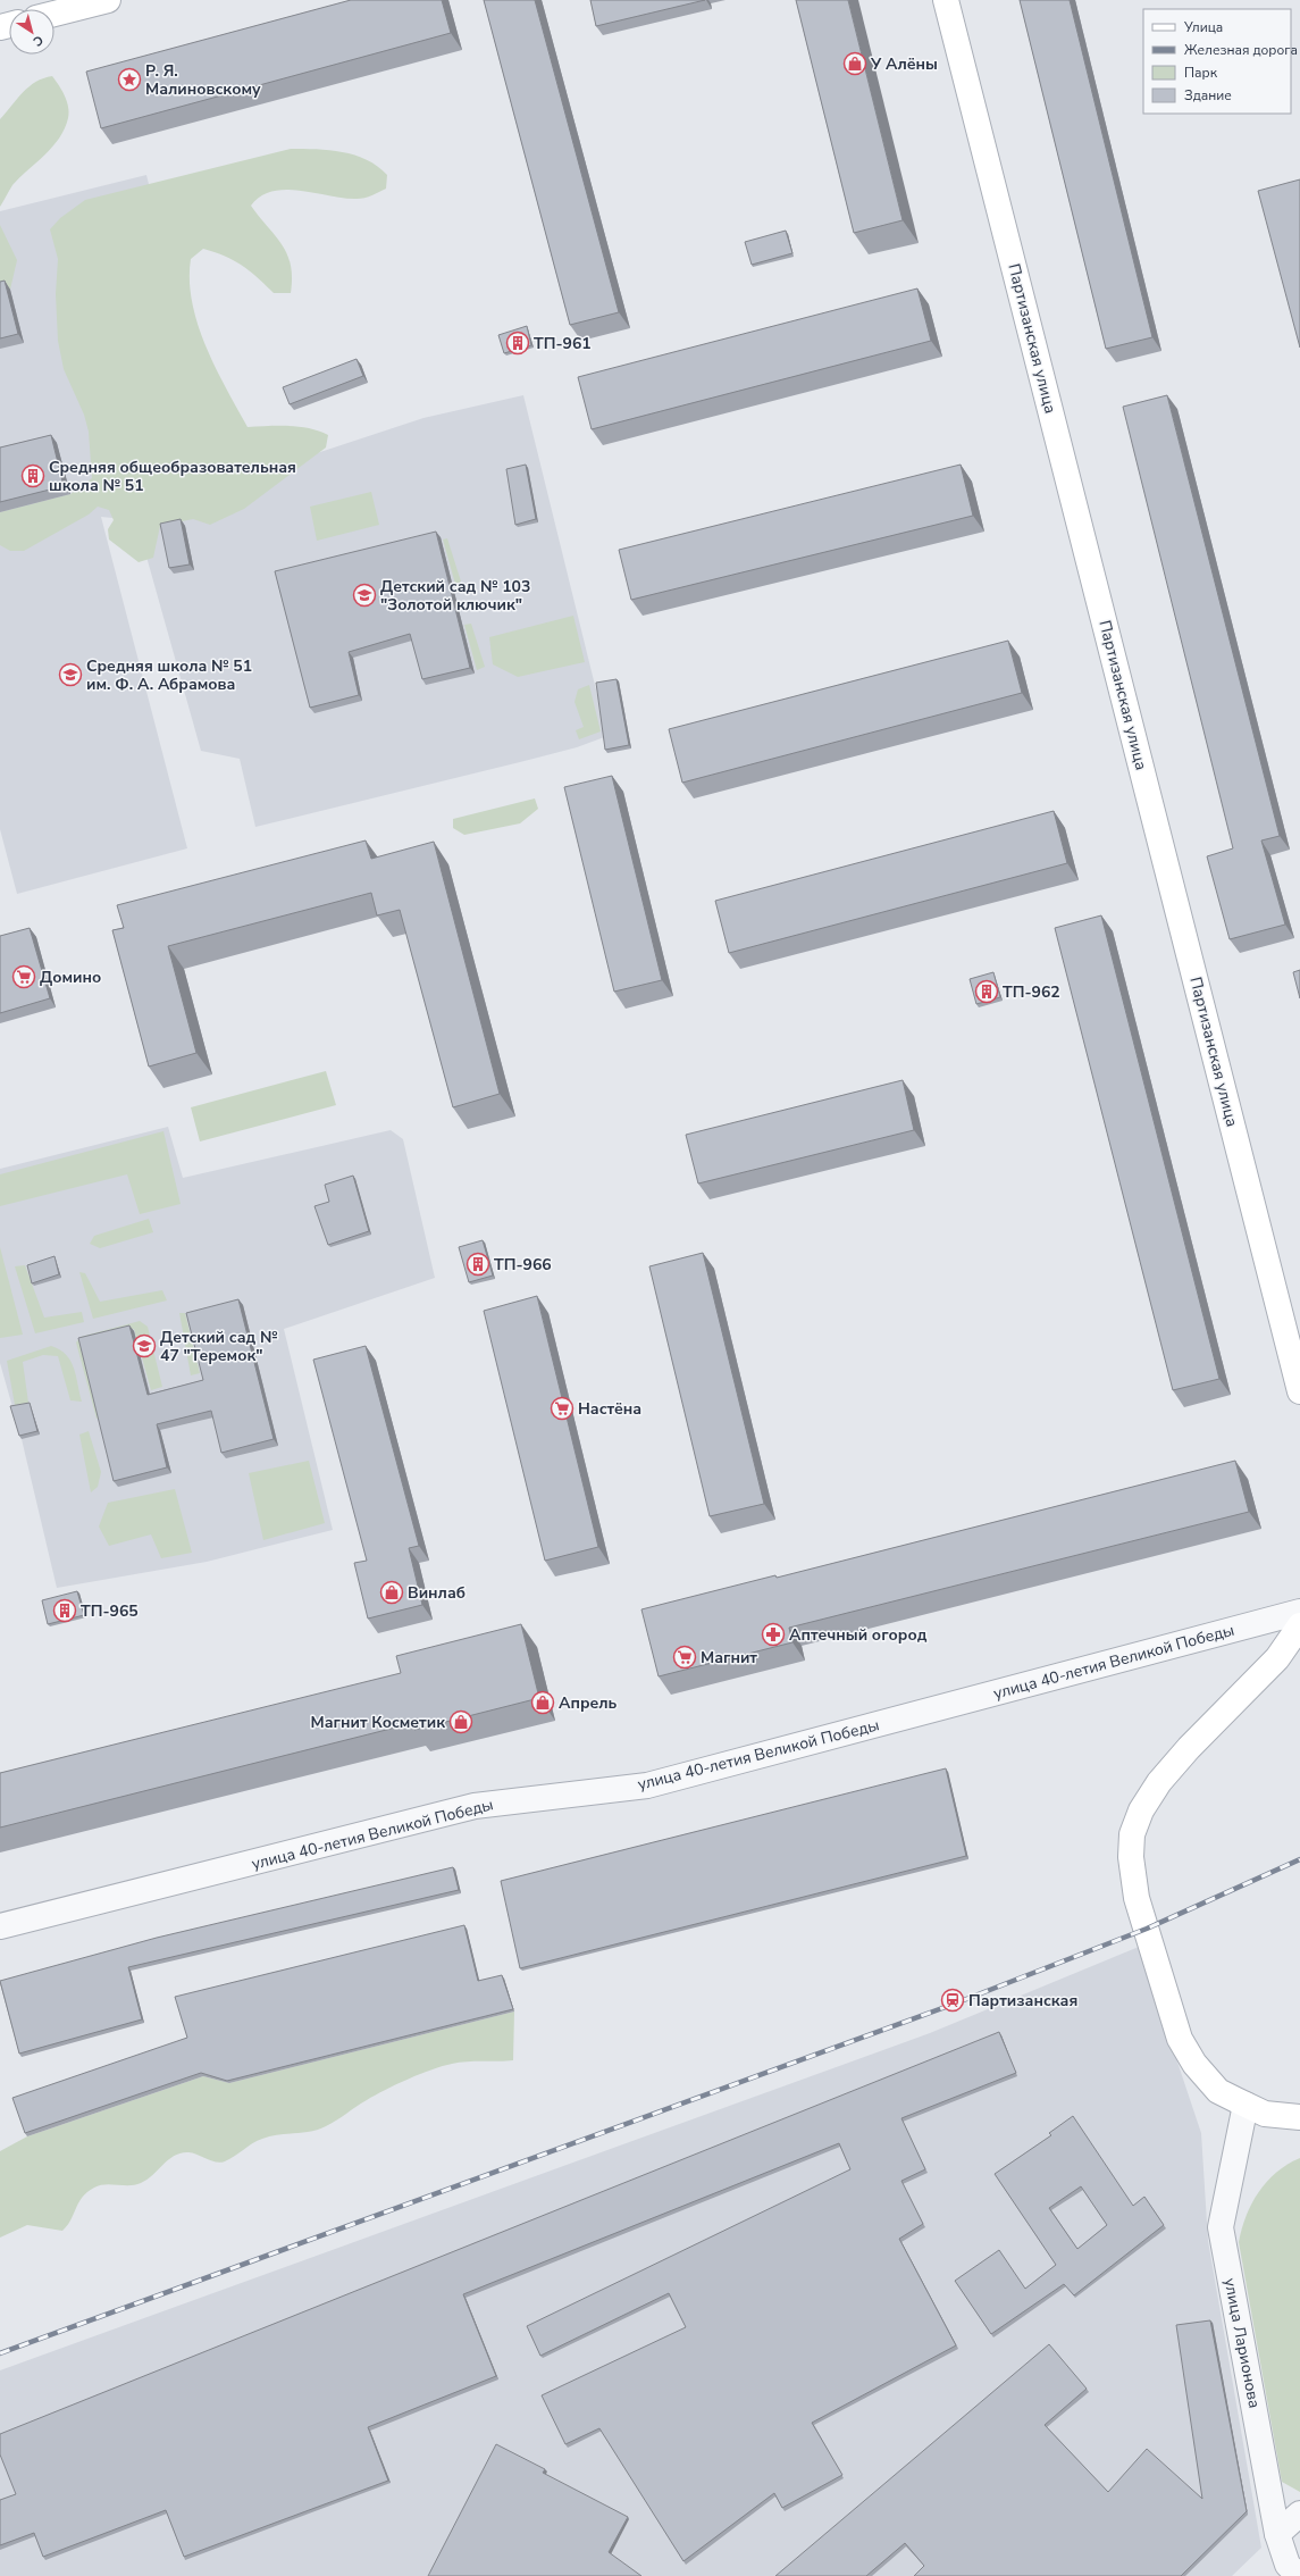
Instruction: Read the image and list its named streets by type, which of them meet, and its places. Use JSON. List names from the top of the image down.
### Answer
{
  "streets": {
    "street": ["Партизанская улица", "улица 40-летия Великой Победы", "улица Ларионова"]
  },
  "places": {
    "shop": [
      "У Алёны",
      "Винлаб",
      "Апрель",
      "Магнит Косметик"
    ],
    "place": ["Р. Я. Малиновскому"],
    "building": [
      "ТП-961",
      "Средняя общеобразовательная школа № 51",
      "ТП-962",
      "ТП-966",
      "ТП-965"
    ],
    "school or university": ["Детский сад № 103 \"Золотой ключик\"", "Средняя школа № 51 им. Ф. А. Абрамова", "Детский сад № 47 \"Теремок\""],
    "supermarket": ["Домино", "Настёна", "Магнит"],
    "pharmacy": ["Аптечный огород"],
    "station": ["Партизанская"]
  },
  "legend": [
    "Улица",
    "Железная дорога",
    "Парк",
    "Здание"
  ],
  "north": "bottom right"
}
